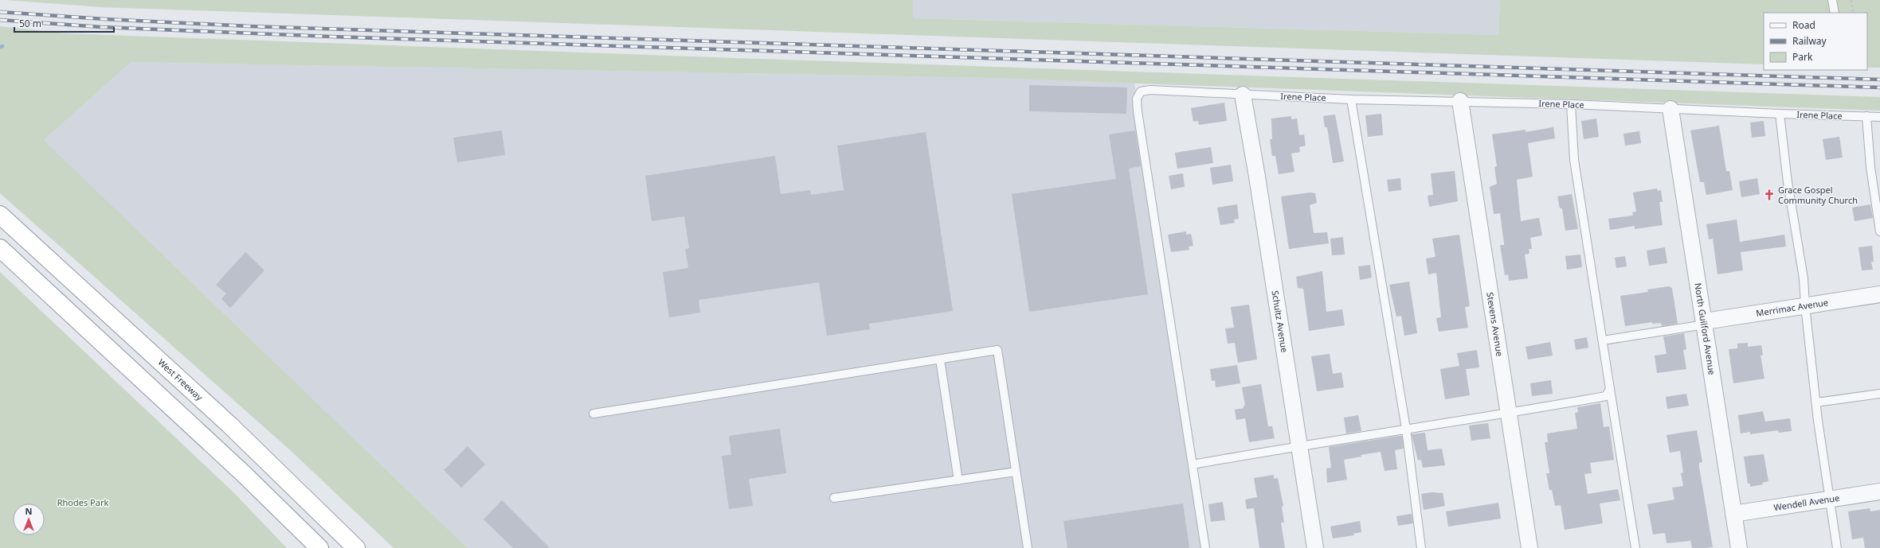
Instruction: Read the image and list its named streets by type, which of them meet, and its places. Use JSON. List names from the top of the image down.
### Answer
{
  "streets": {
    "highway": ["West Freeway"],
    "street": [
      "Merrimac Avenue",
      "Schultz Avenue",
      "Stevens Avenue",
      "North Guilford Avenue",
      "Wendell Avenue"
    ],
    "lane": ["Irene Place"]
  },
  "crossings": [
    ["Irene Place", "Schultz Avenue"],
    ["Irene Place", "Stevens Avenue"],
    ["Irene Place", "North Guilford Avenue"],
    ["Merrimac Avenue", "North Guilford Avenue"],
    ["North Guilford Avenue", "Wendell Avenue"]
  ],
  "parks": ["Rhodes Park"],
  "places": {
    "church": ["Grace Gospel Community Church"]
  },
  "legend": ["Road", "Railway", "Park"],
  "scale_bar": "50 m",
  "north": "top"
}
